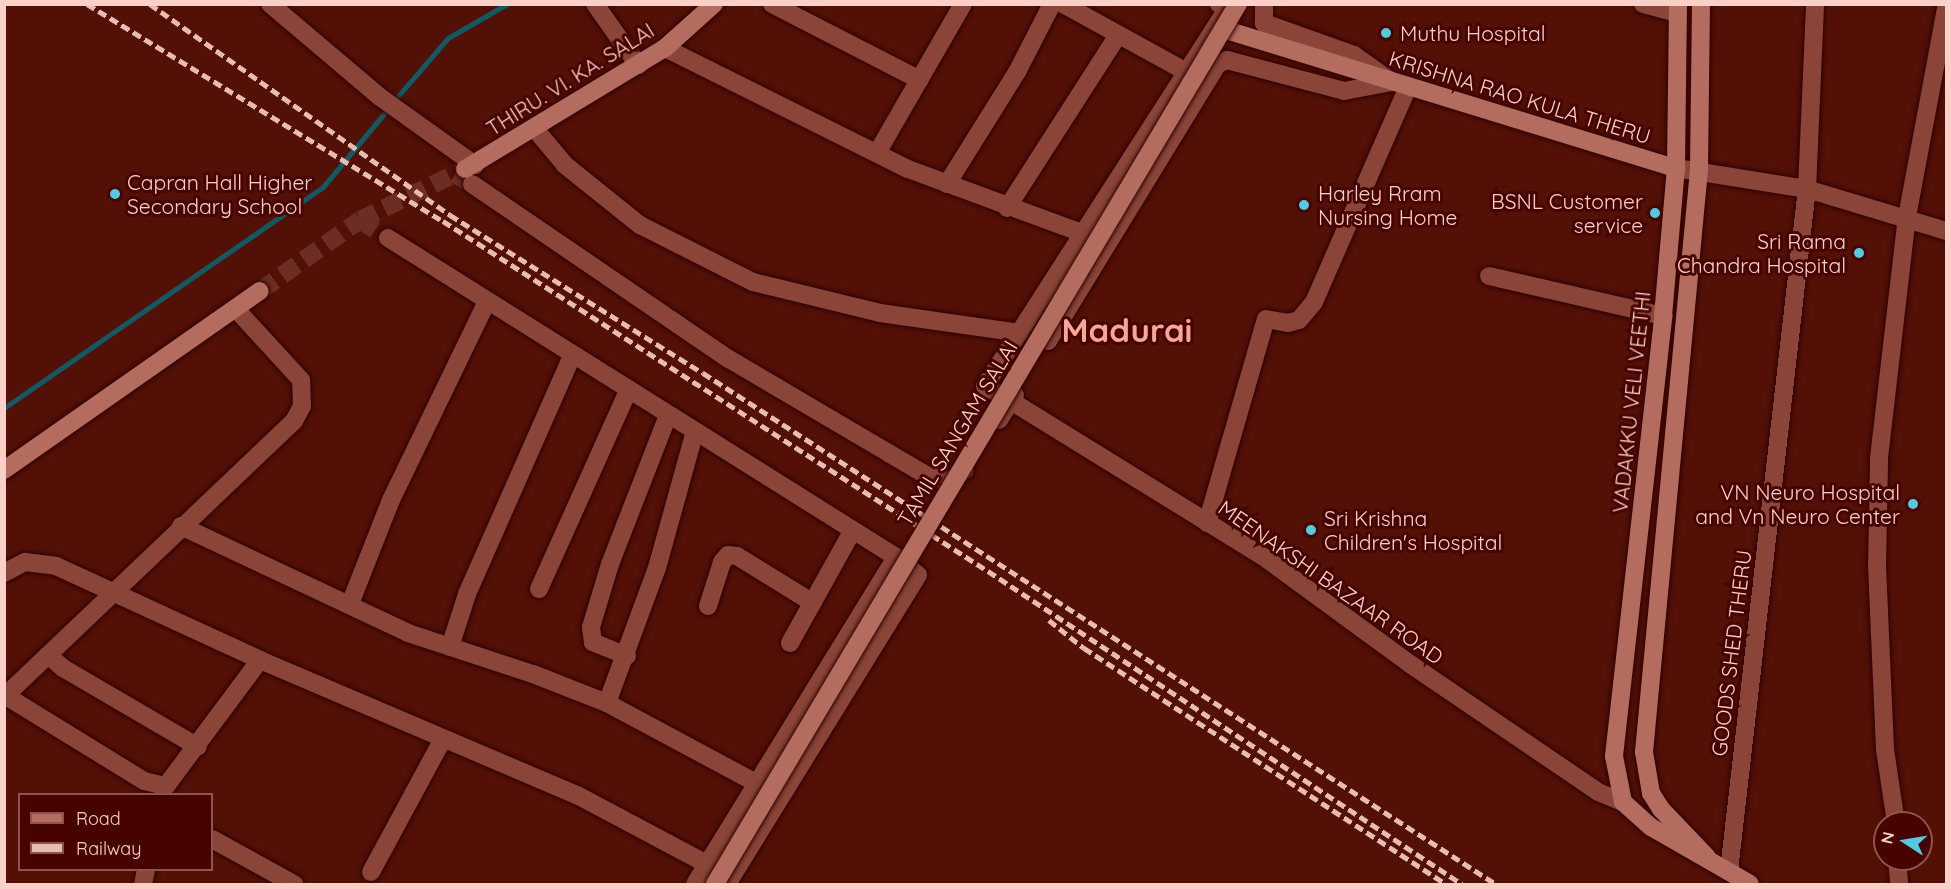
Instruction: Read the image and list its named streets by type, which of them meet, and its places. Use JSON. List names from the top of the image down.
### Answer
{
  "streets": {
    "main road": [
      "THIRU. VI. KA. SALAI",
      "KRISHNA RAO KULA THERU",
      "VADAKKU VELI VEETHI",
      "TAMIL SANGAM SALAI"
    ],
    "street": ["MEENAKSHI BAZAAR ROAD", "GOODS SHED THERU"]
  },
  "crossings": [
    ["KRISHNA RAO KULA THERU", "VADAKKU VELI VEETHI"],
    ["KRISHNA RAO KULA THERU", "TAMIL SANGAM SALAI"],
    ["VADAKKU VELI VEETHI", "MEENAKSHI BAZAAR ROAD"]
  ],
  "districts": ["Madurai"],
  "places": [
    "Muthu Hospital",
    "Capran Hall Higher Secondary School",
    "Harley Rram Nursing Home",
    "BSNL Customer service",
    "Sri Rama Chandra Hospital",
    "VN Neuro Hospital and Vn Neuro Center",
    "Sri Krishna Children's Hospital"
  ],
  "legend": ["Road", "Railway"],
  "north": "left"
}
